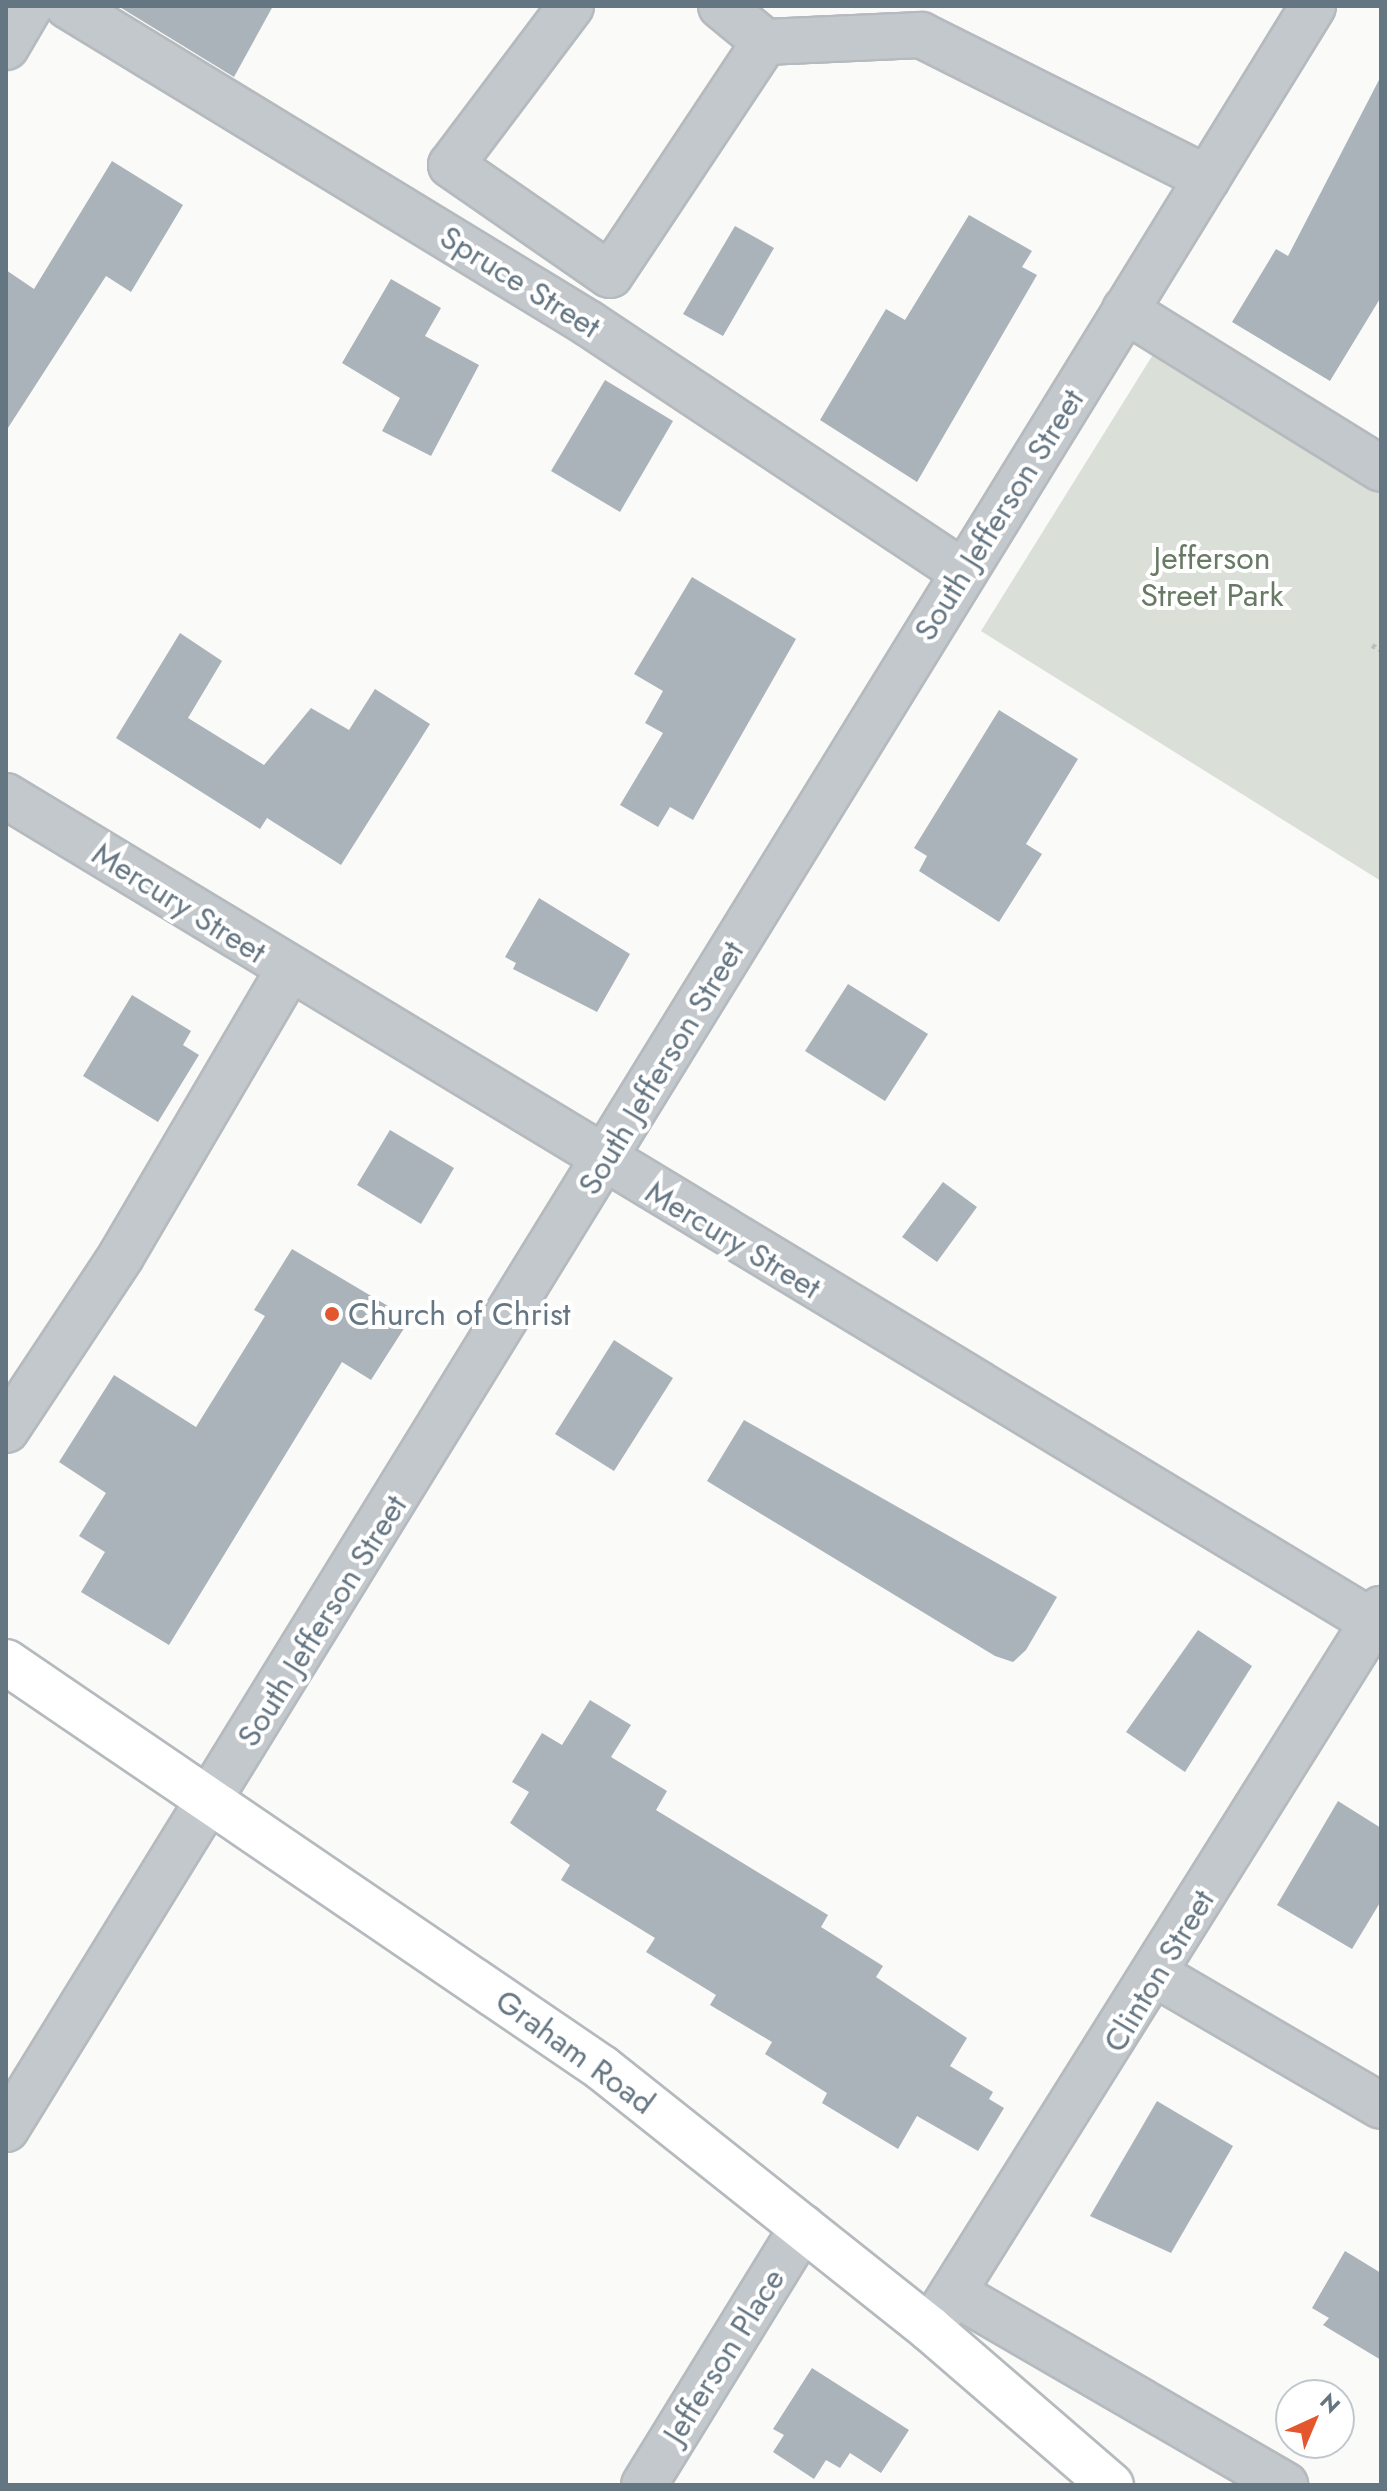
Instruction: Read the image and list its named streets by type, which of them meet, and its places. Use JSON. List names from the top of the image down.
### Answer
{
  "streets": {
    "main road": ["Graham Road"],
    "street": [
      "Spruce Street",
      "South Jefferson Street",
      "Mercury Street",
      "Clinton Street",
      "Jefferson Place"
    ]
  },
  "crossings": [
    ["Spruce Street", "South Jefferson Street"],
    ["South Jefferson Street", "Mercury Street"],
    ["South Jefferson Street", "Graham Road"],
    ["Mercury Street", "Clinton Street"],
    ["Clinton Street", "Graham Road"],
    ["Graham Road", "Jefferson Place"]
  ],
  "parks": ["Jefferson Street Park"],
  "places": ["Church of Christ"],
  "north": "top right"
}
